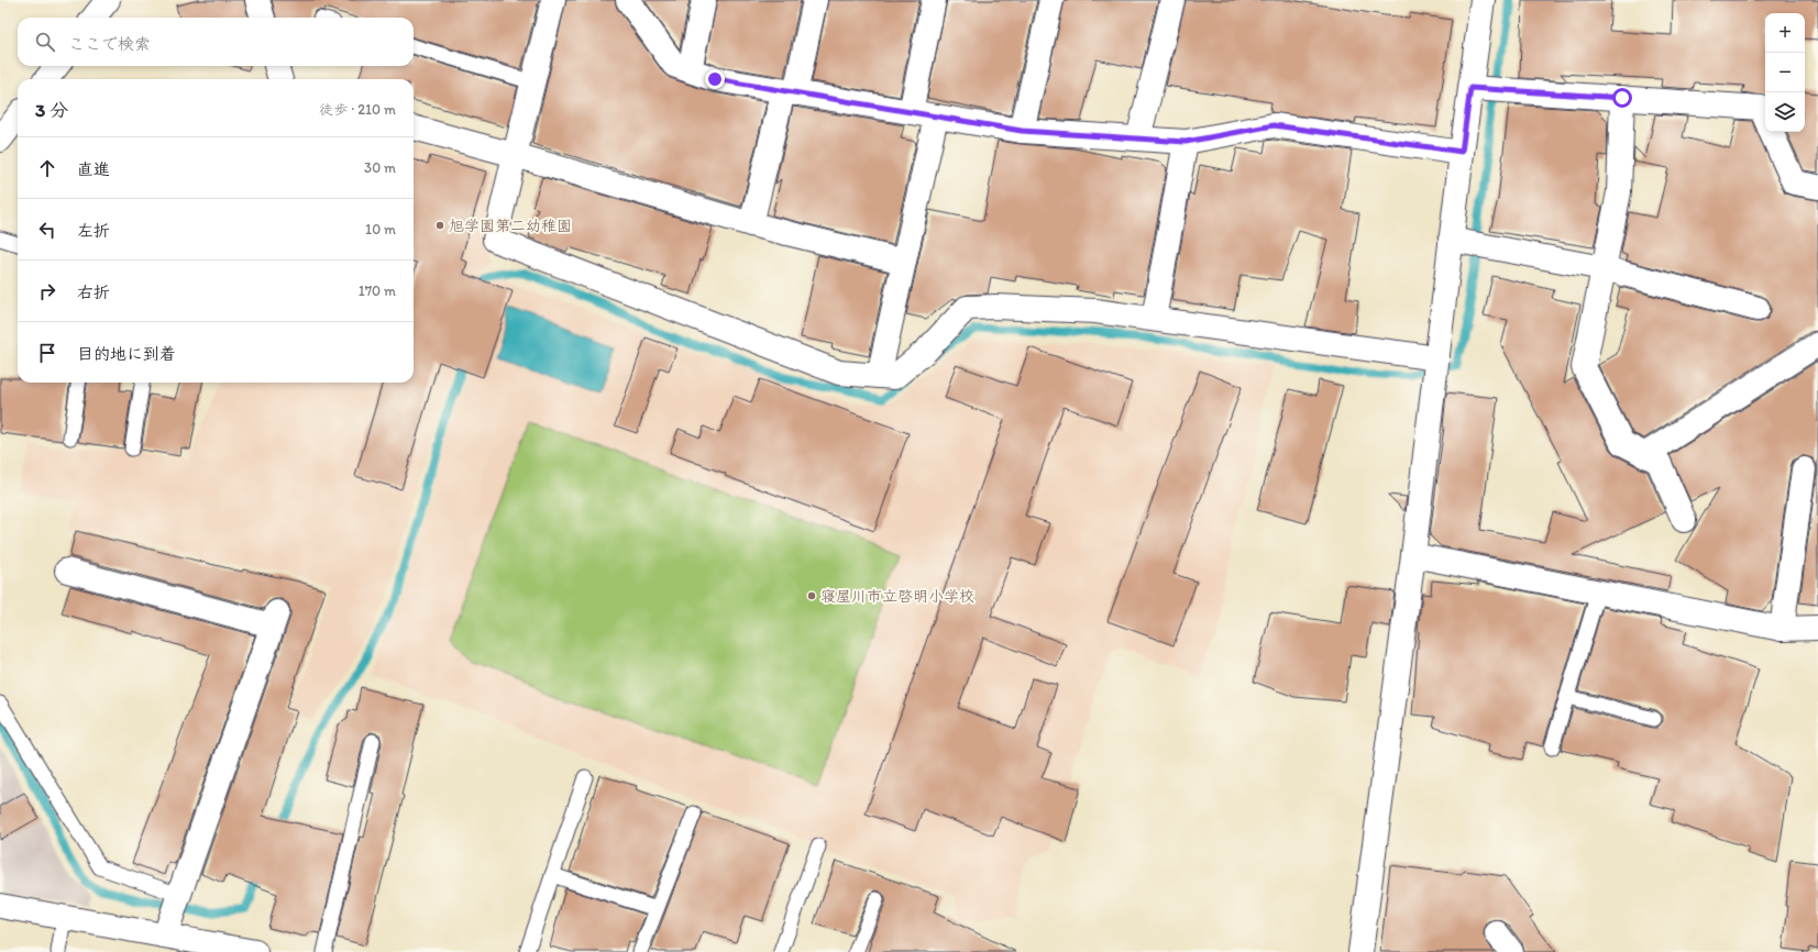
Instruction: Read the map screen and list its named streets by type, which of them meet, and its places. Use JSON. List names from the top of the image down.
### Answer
{
  "places": ["旭学園第二幼稚園", "寝屋川市立啓明小学校"],
  "page": {
    "map_buttons": ["+", "−"],
    "search": "ここで検索",
    "heading": ["3 分", "徒歩 · 210 m"],
    "list": [
      ["直進", "30 m"],
      ["左折", "10 m"],
      ["右折", "170 m"],
      "目的地に到着"
    ]
  }
}
